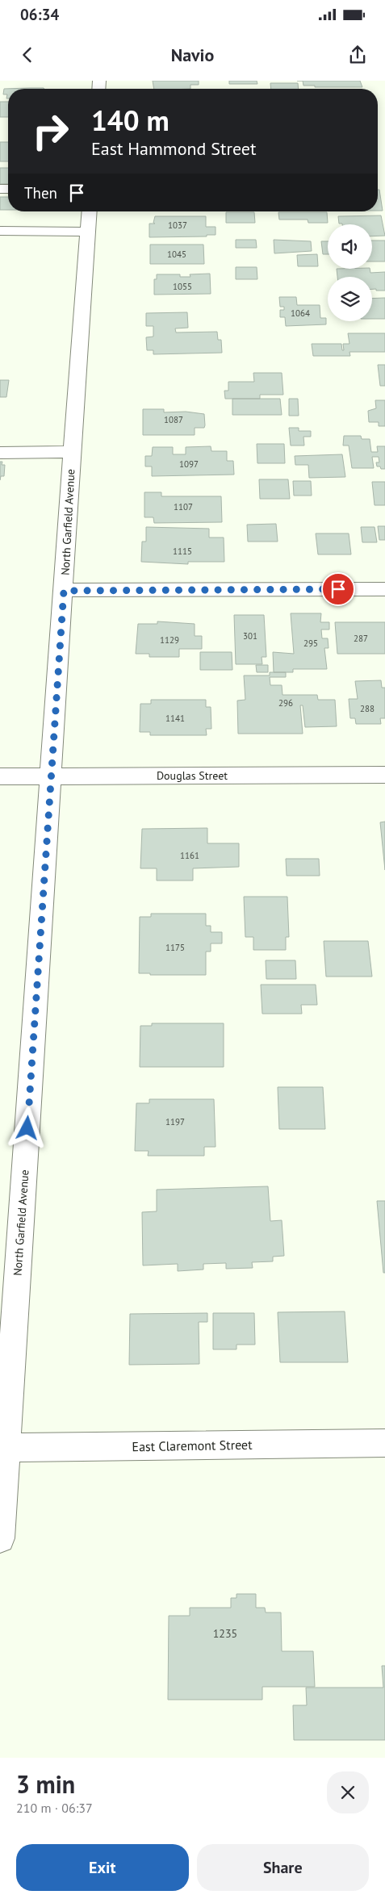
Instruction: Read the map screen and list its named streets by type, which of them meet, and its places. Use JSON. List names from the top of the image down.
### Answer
{
  "streets": {
    "street": ["North Garfield Avenue", "Douglas Street", "East Claremont Street"]
  },
  "crossings": [
    ["North Garfield Avenue", "Douglas Street"],
    ["North Garfield Avenue", "East Claremont Street"]
  ],
  "house_numbers": [
    "1037",
    "1045",
    "1055",
    "1064",
    "1087",
    "1097",
    "1107",
    "1115",
    "301",
    "287",
    "1129",
    "295",
    "296",
    "288",
    "1141",
    "1161",
    "1175",
    "1197",
    "1235"
  ],
  "page": {
    "status": "06:34",
    "header": "Navio",
    "turn": ["140 m", "East Hammond Street"],
    "then": "Then",
    "heading": ["3 min", "210 m · 06:37"],
    "buttons": ["Exit", "Share"]
  }
}
